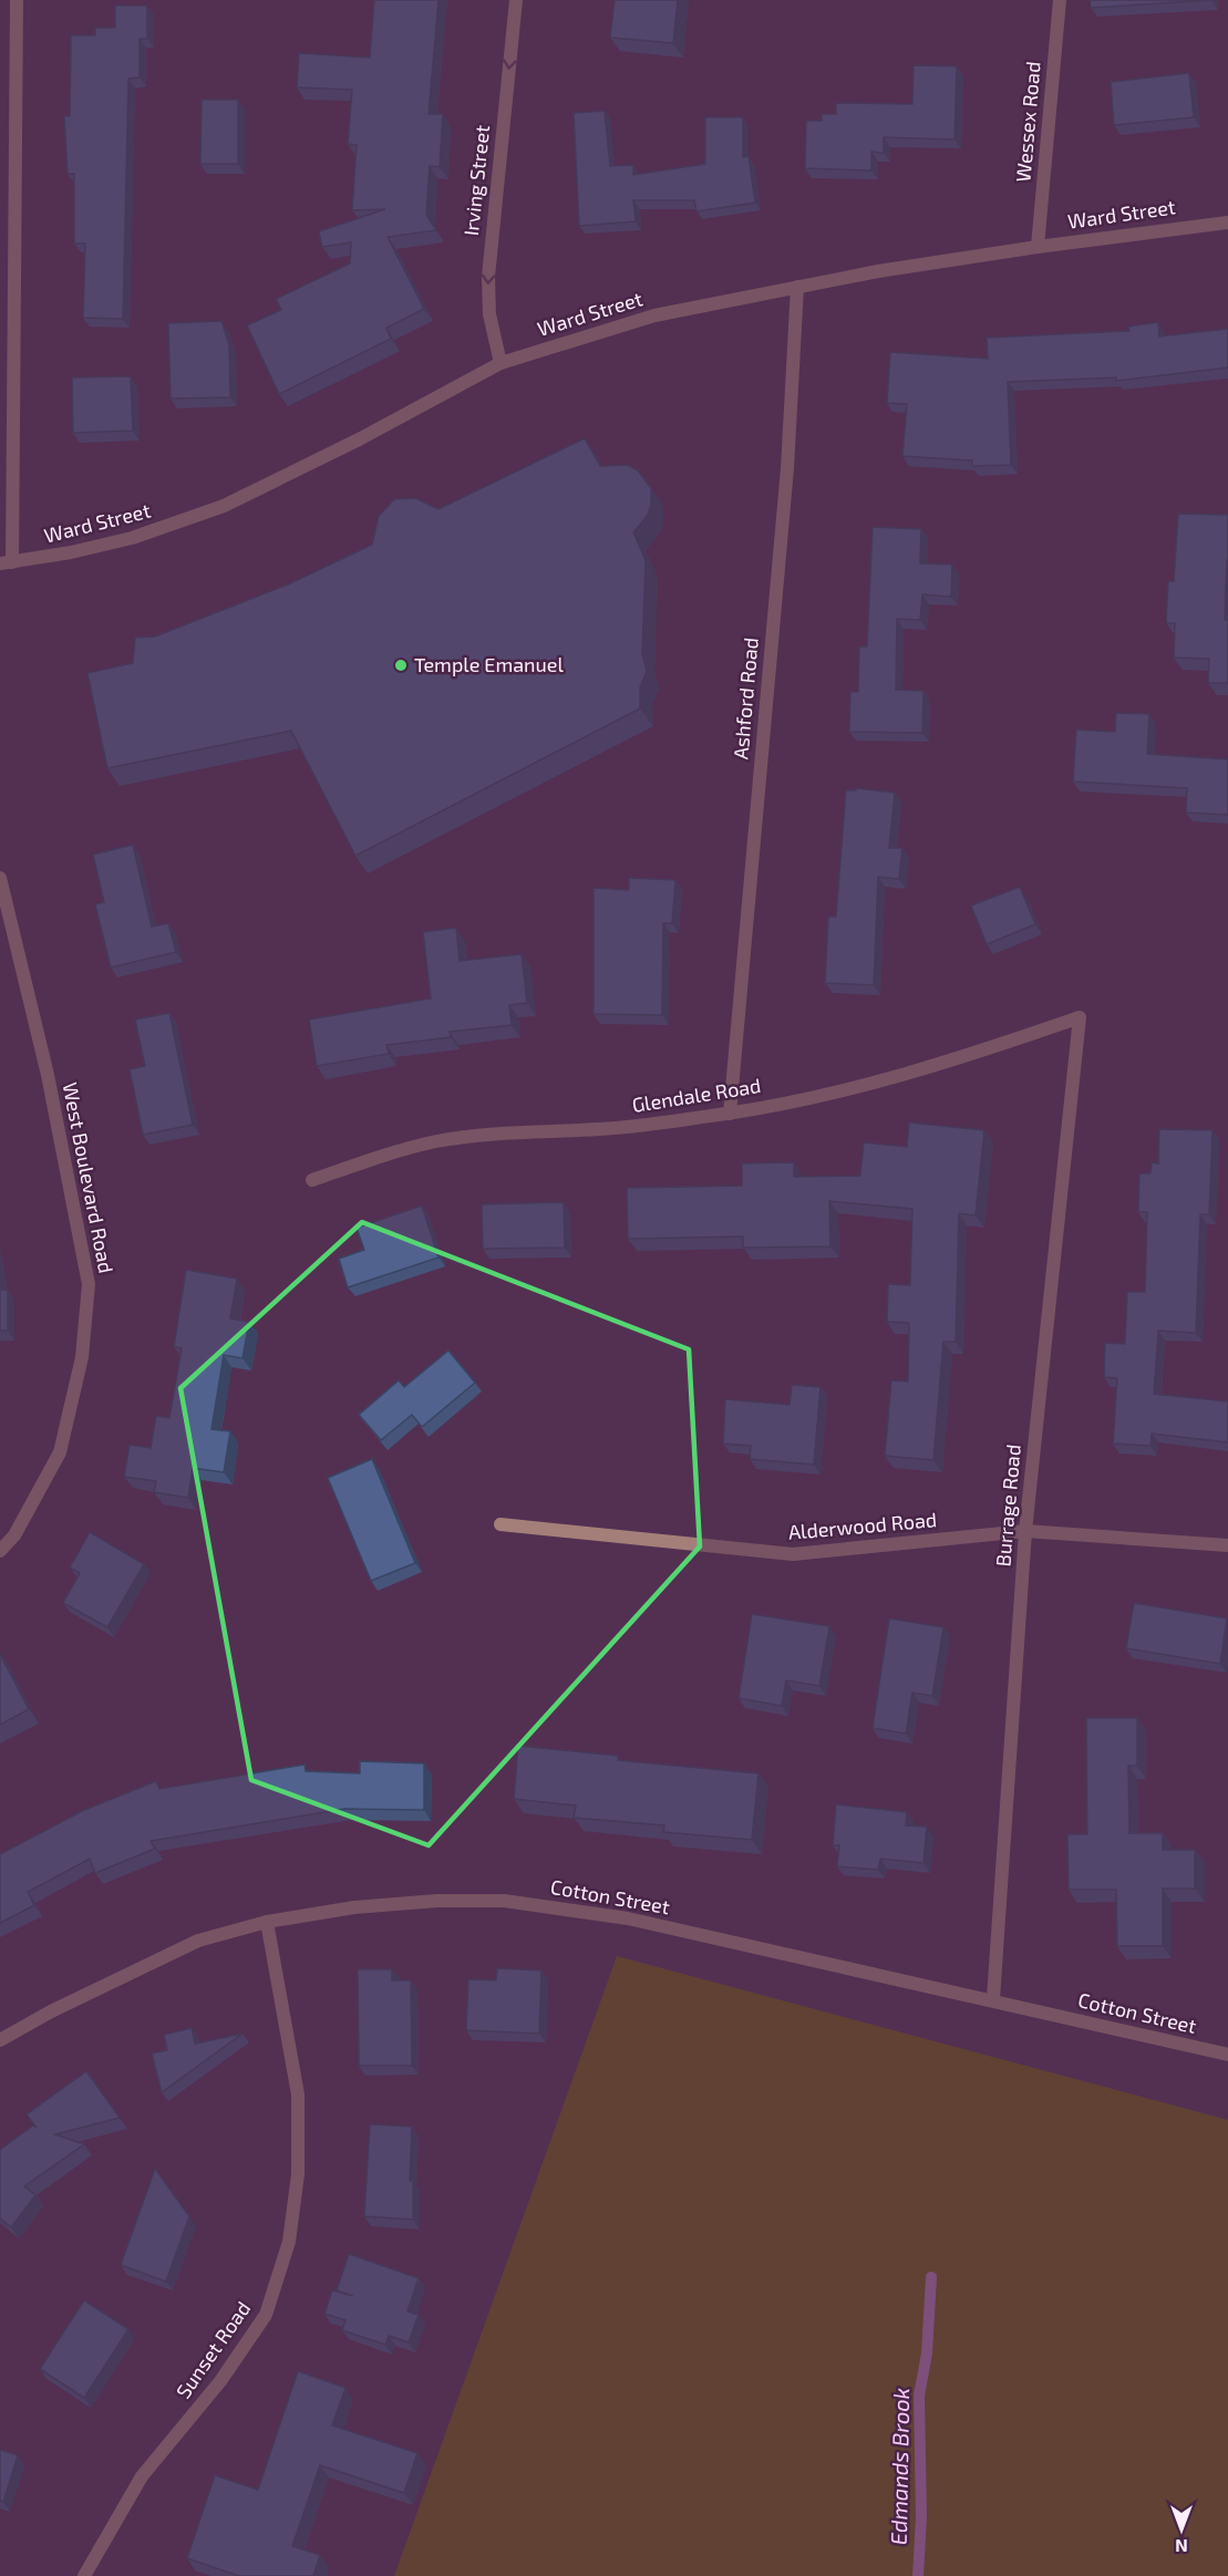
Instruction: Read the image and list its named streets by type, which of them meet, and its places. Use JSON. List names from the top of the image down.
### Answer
{
  "streets": {
    "street": [
      "Wessex Road",
      "Irving Street",
      "Ward Street",
      "Ashford Road",
      "Glendale Road",
      "West Boulevard Road",
      "Burrage Road",
      "Alderwood Road",
      "Cotton Street",
      "Sunset Road"
    ]
  },
  "crossings": [
    ["Wessex Road", "Ward Street"],
    ["Irving Street", "Ward Street"],
    ["Ward Street", "Ashford Road"],
    ["Ashford Road", "Glendale Road"],
    ["Glendale Road", "Burrage Road"],
    ["Burrage Road", "Alderwood Road"],
    ["Burrage Road", "Cotton Street"],
    ["Cotton Street", "Sunset Road"]
  ],
  "one_way": ["Irving Street"],
  "water": ["Edmands Brook"],
  "places": ["Temple Emanuel"],
  "north": "bottom"
}
